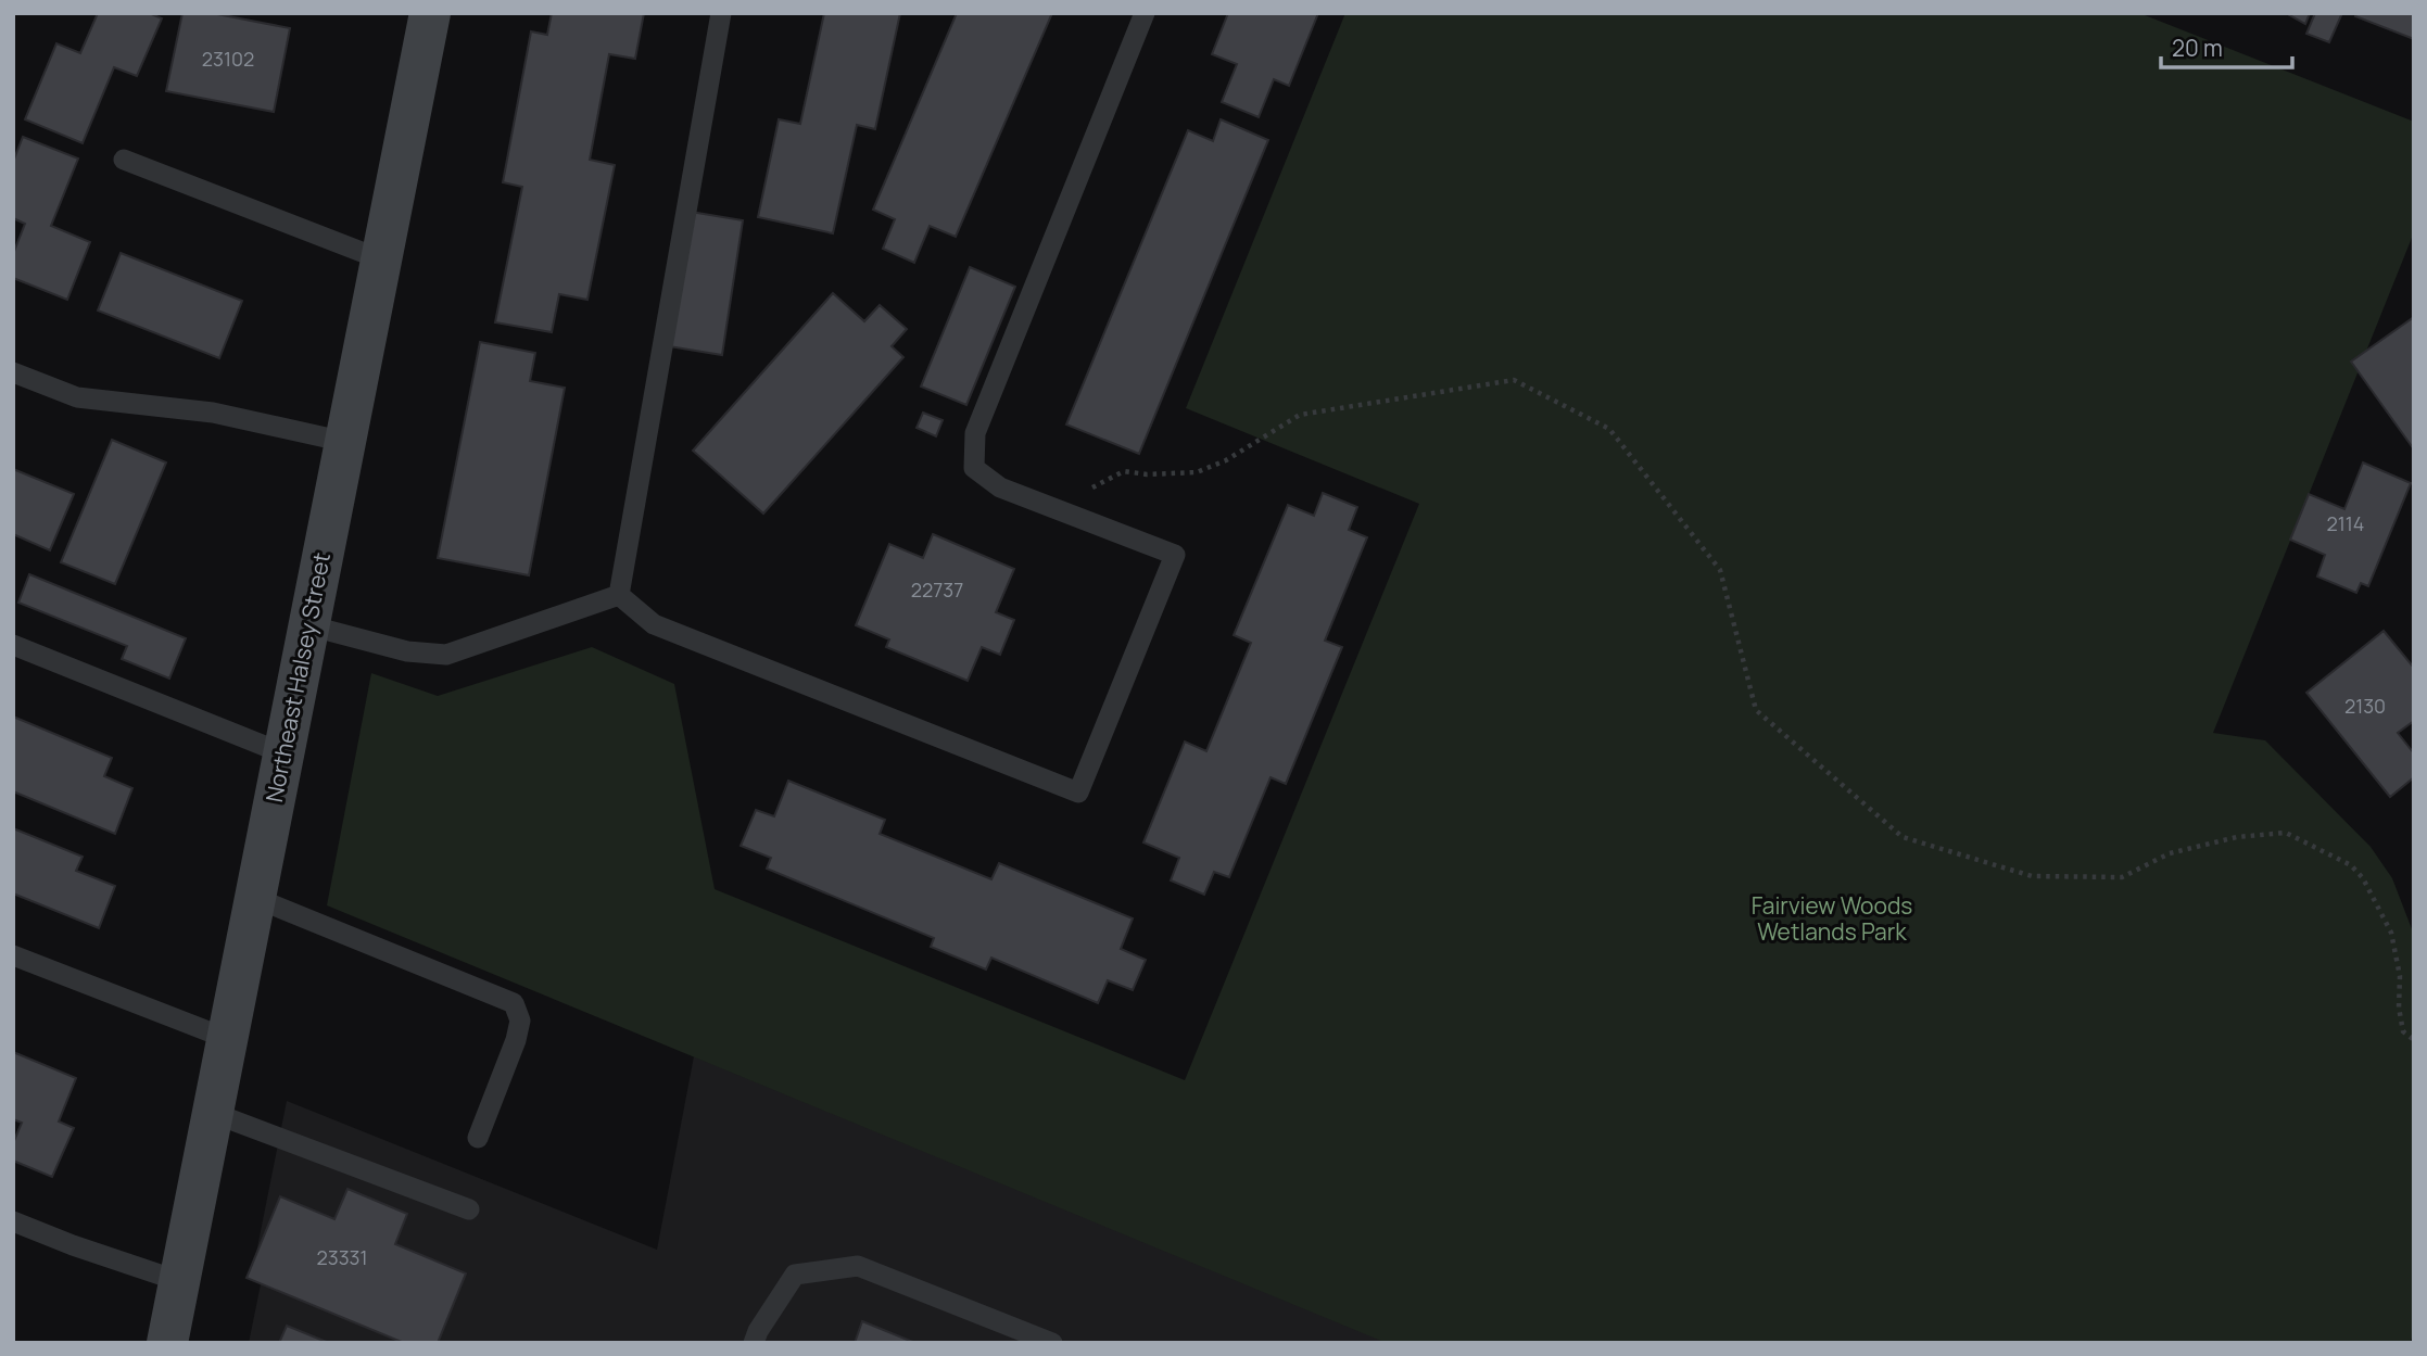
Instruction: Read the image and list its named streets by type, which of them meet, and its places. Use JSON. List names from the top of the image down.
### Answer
{
  "streets": {
    "main road": ["Northeast Halsey Street"]
  },
  "parks": ["Fairview Woods Wetlands Park"],
  "house_numbers": [
    "23102",
    "2114",
    "22737",
    "2130",
    "23331"
  ],
  "scale_bar": "20 m"
}
